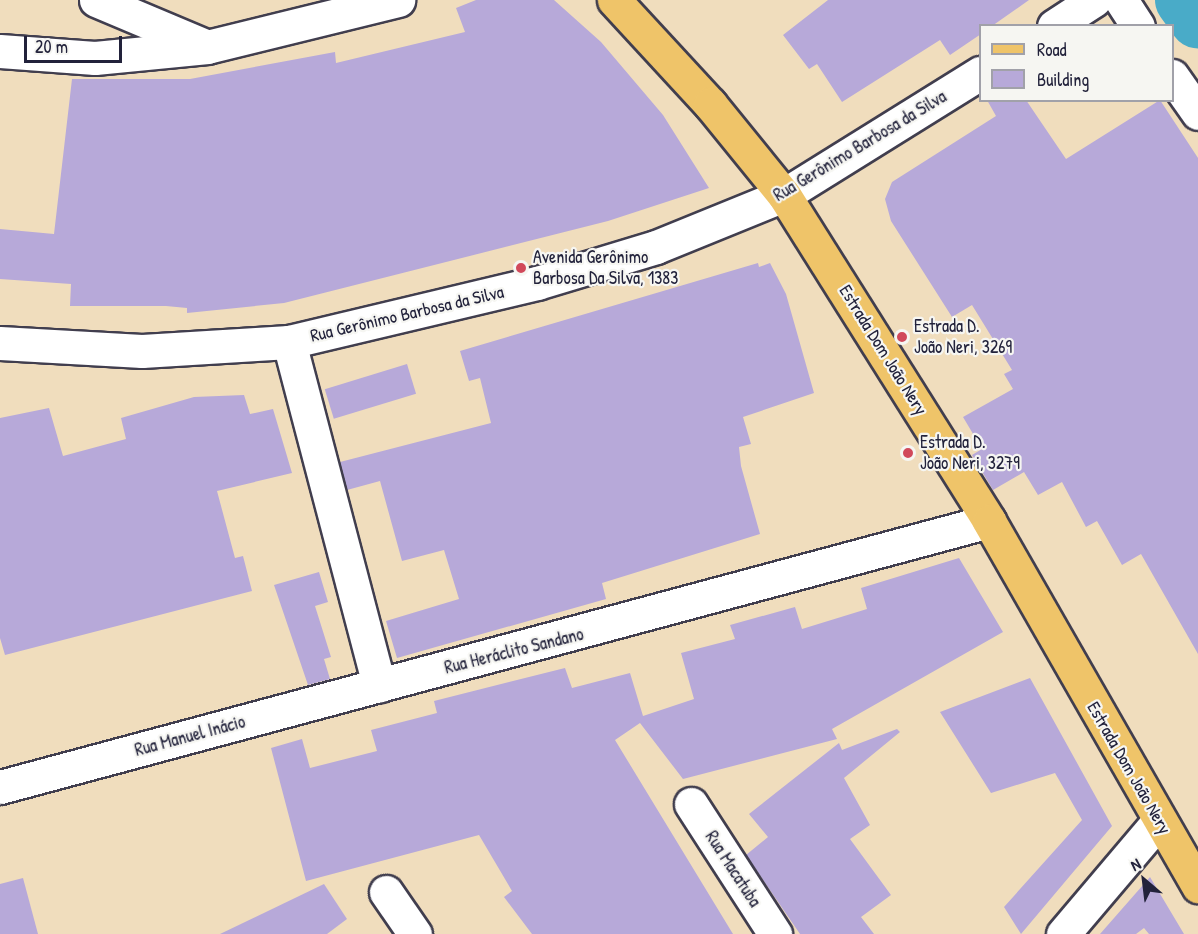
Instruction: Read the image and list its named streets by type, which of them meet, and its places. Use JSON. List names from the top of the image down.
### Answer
{
  "streets": {
    "main road": ["Estrada Dom João Nery"],
    "street": [
      "Rua Gerônimo Barbosa da Silva",
      "Rua Heráclito Sandano",
      "Rua Manuel Inácio",
      "Rua Macatuba"
    ]
  },
  "crossings": [
    ["Rua Gerônimo Barbosa da Silva", "Estrada Dom João Nery"],
    ["Estrada Dom João Nery", "Rua Heráclito Sandano"],
    ["Rua Heráclito Sandano", "Rua Manuel Inácio"]
  ],
  "places": ["Avenida Gerônimo Barbosa Da Silva, 1383", "Estrada D. João Neri, 3269", "Estrada D. João Neri, 3279"],
  "legend": ["Road", "Building"],
  "scale_bar": "20 m",
  "north": "top left"
}
